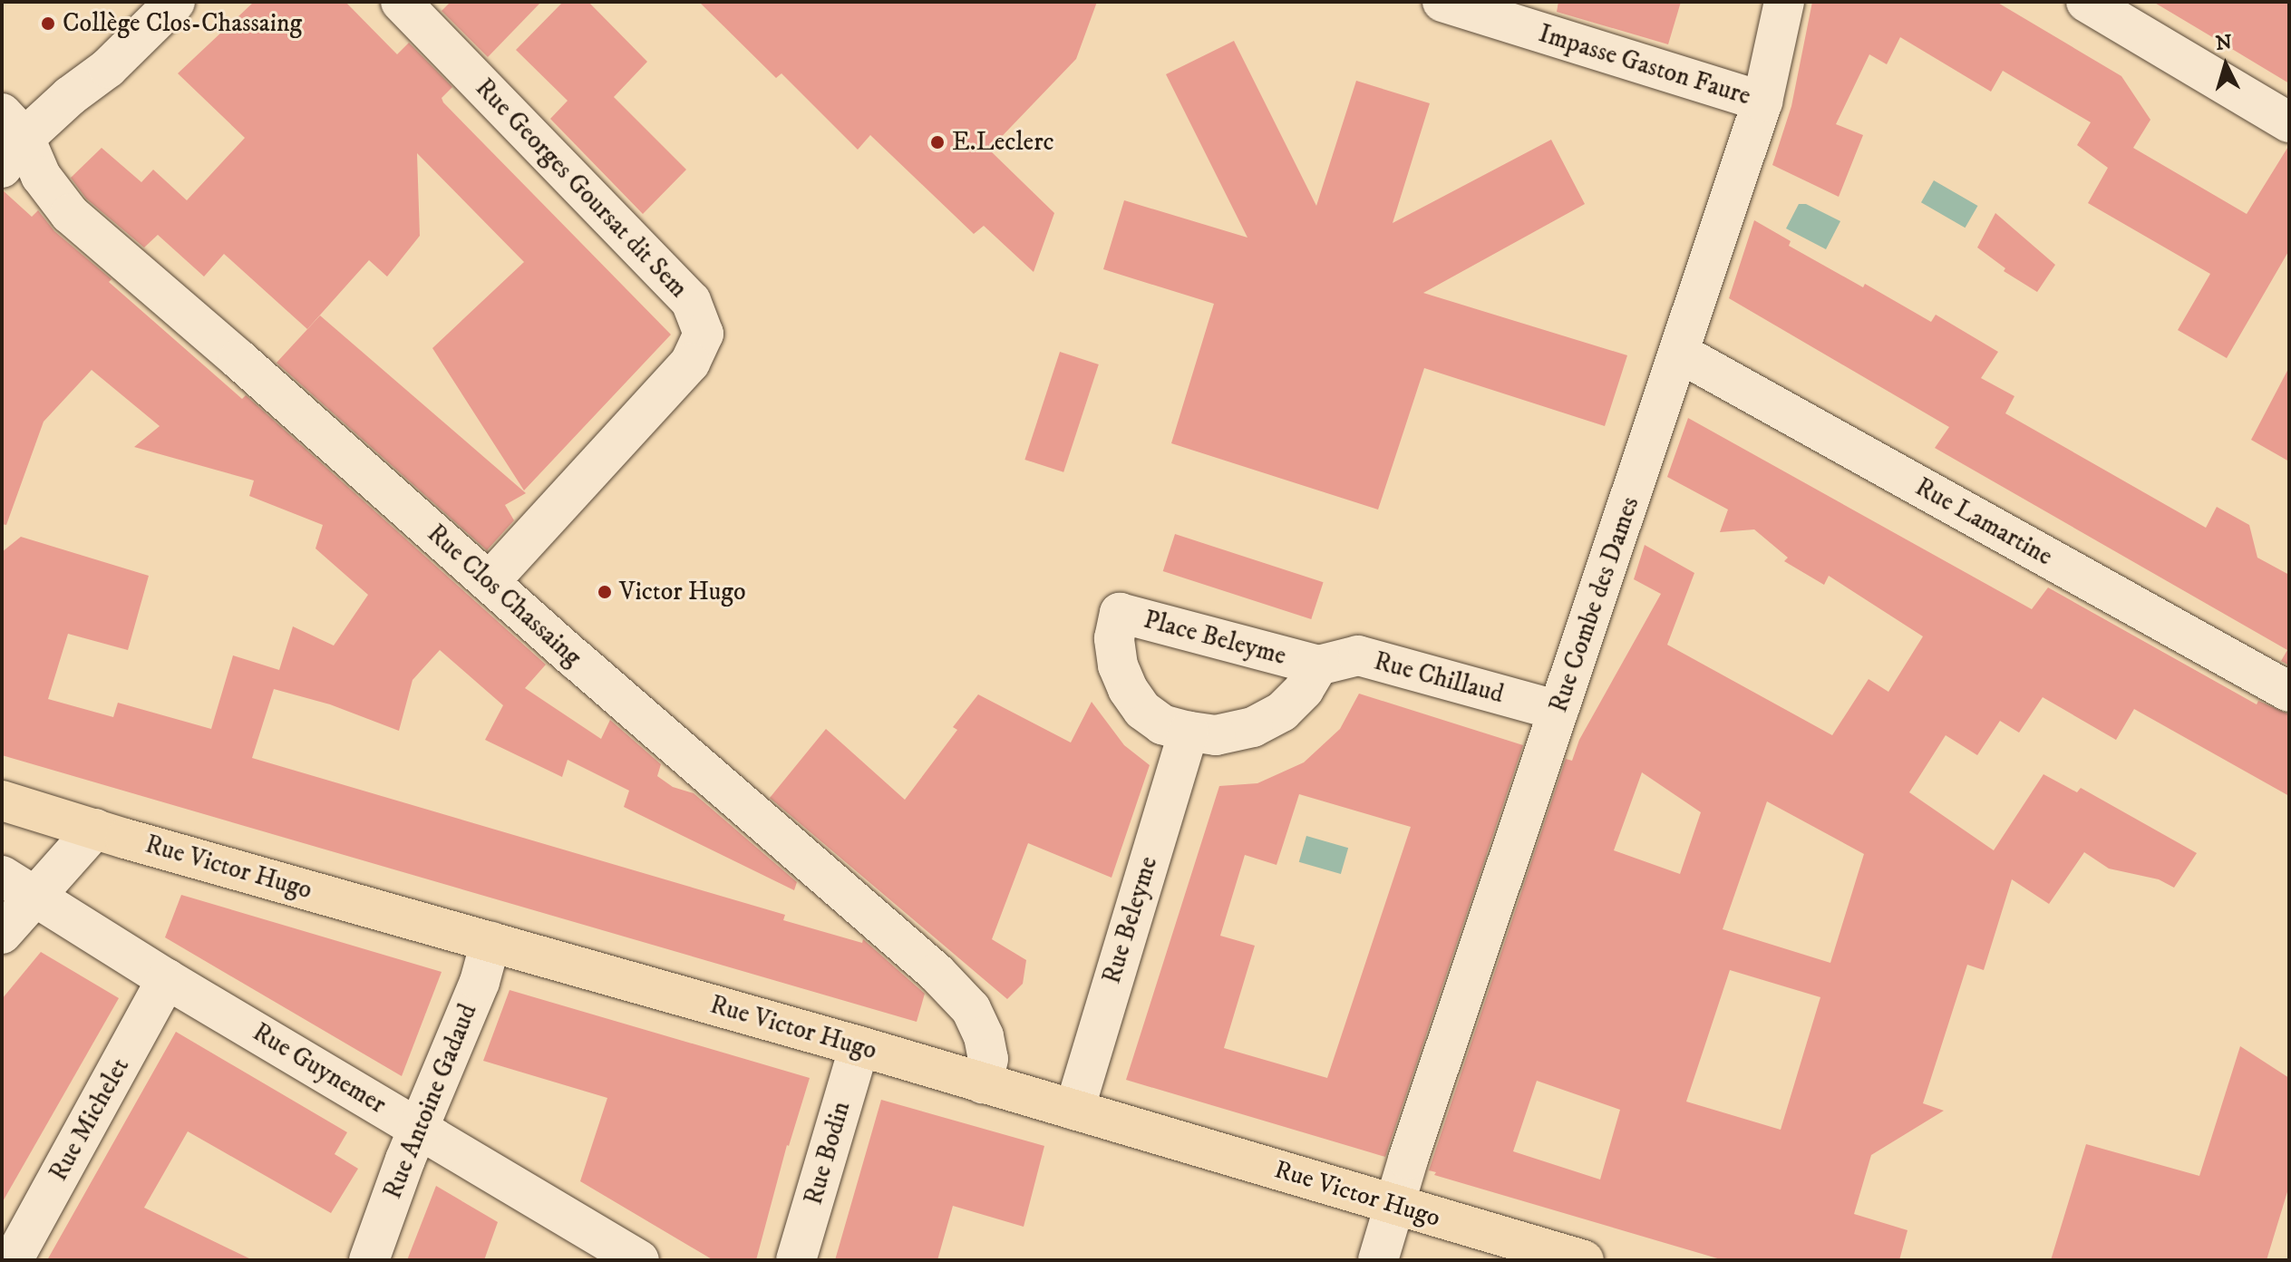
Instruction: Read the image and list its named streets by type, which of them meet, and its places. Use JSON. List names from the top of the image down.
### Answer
{
  "streets": {
    "main road": ["Rue Victor Hugo"],
    "street": [
      "Impasse Gaston Faure",
      "Rue Georges Goursat dit Sem",
      "Rue Lamartine",
      "Rue Clos Chassaing",
      "Rue Combe des Dames",
      "Place Beleyme",
      "Rue Chillaud",
      "Rue Beleyme",
      "Rue Guynemer",
      "Rue Antoine Gadaud",
      "Rue Michelet",
      "Rue Bodin"
    ]
  },
  "crossings": [
    ["Impasse Gaston Faure", "Rue Combe des Dames"],
    ["Rue Georges Goursat dit Sem", "Rue Clos Chassaing"],
    ["Rue Lamartine", "Rue Combe des Dames"],
    ["Rue Clos Chassaing", "Rue Victor Hugo"],
    ["Rue Combe des Dames", "Rue Chillaud"],
    ["Rue Combe des Dames", "Rue Victor Hugo"],
    ["Place Beleyme", "Rue Chillaud"],
    ["Place Beleyme", "Rue Beleyme"],
    ["Rue Victor Hugo", "Rue Beleyme"],
    ["Rue Victor Hugo", "Rue Antoine Gadaud"],
    ["Rue Victor Hugo", "Rue Bodin"],
    ["Rue Guynemer", "Rue Antoine Gadaud"],
    ["Rue Guynemer", "Rue Michelet"]
  ],
  "places": ["Collège Clos-Chassaing", "E.Leclerc", "Victor Hugo"],
  "north": "top"
}
